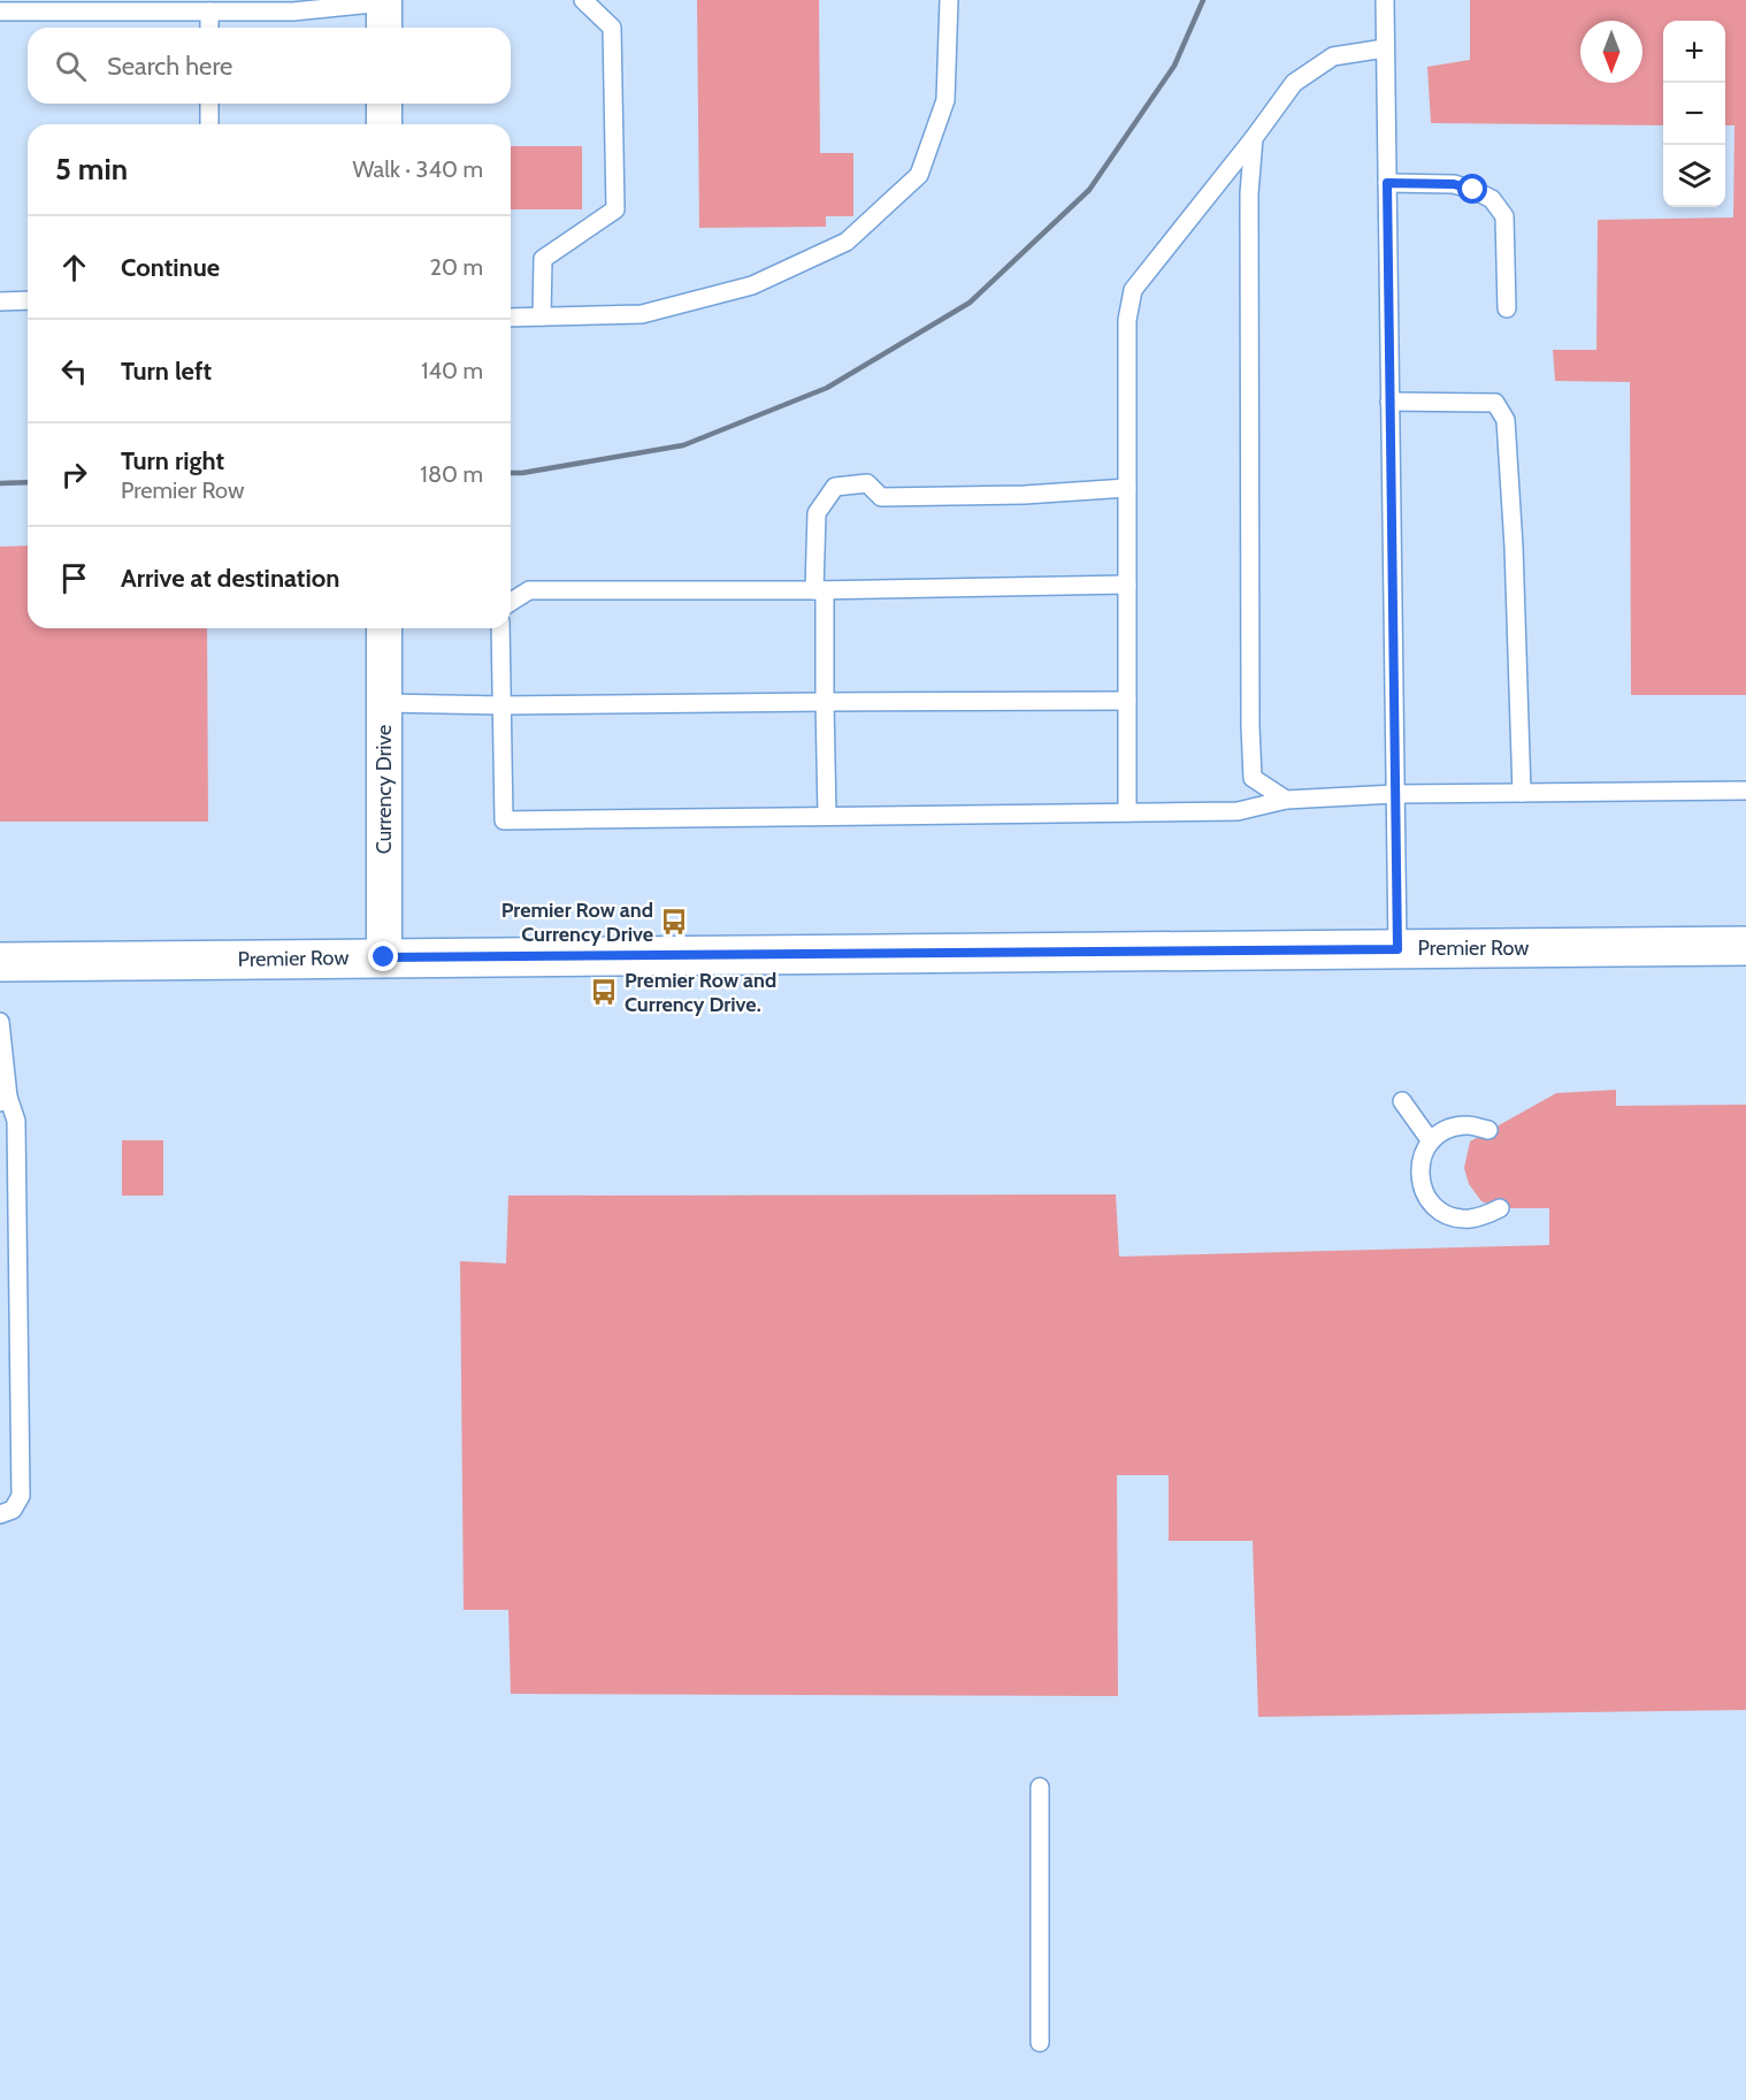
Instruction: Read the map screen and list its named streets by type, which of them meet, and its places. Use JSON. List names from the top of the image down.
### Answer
{
  "streets": {
    "street": ["Currency Drive", "Premier Row"]
  },
  "crossings": [
    ["Currency Drive", "Premier Row"]
  ],
  "places": {
    "bus stop": ["Premier Row and Currency Drive", "Premier Row and Currency Drive."]
  },
  "north": "bottom",
  "page": {
    "map_buttons": ["+", "−"],
    "search": "Search here",
    "heading": ["5 min", "Walk · 340 m"],
    "list": [
      ["Continue", "20 m"],
      ["Turn left", "140 m"],
      ["Turn right", "Premier Row", "180 m"],
      "Arrive at destination"
    ]
  }
}
